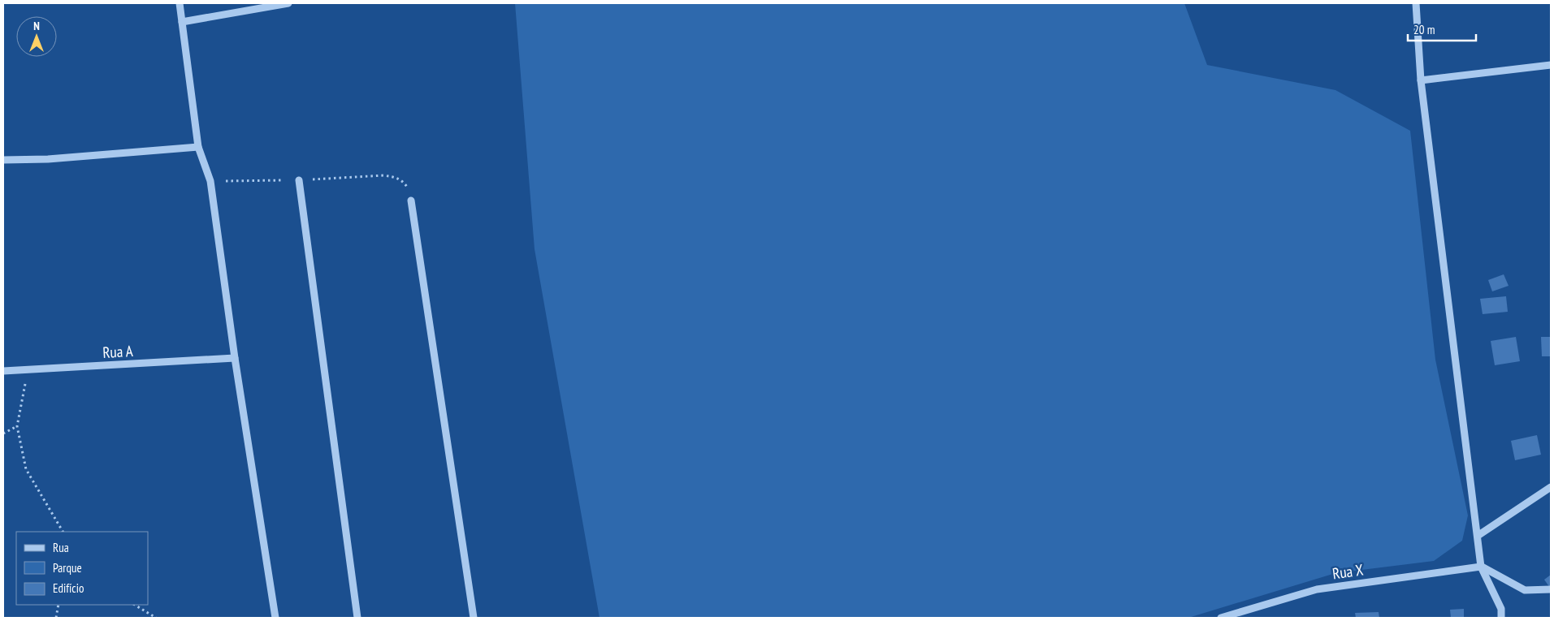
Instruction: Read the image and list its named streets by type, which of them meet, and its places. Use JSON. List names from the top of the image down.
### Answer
{
  "streets": {
    "street": ["Rua A", "Rua X"]
  },
  "legend": ["Rua", "Parque", "Edifício"],
  "scale_bar": "20 m",
  "north": "top"
}
